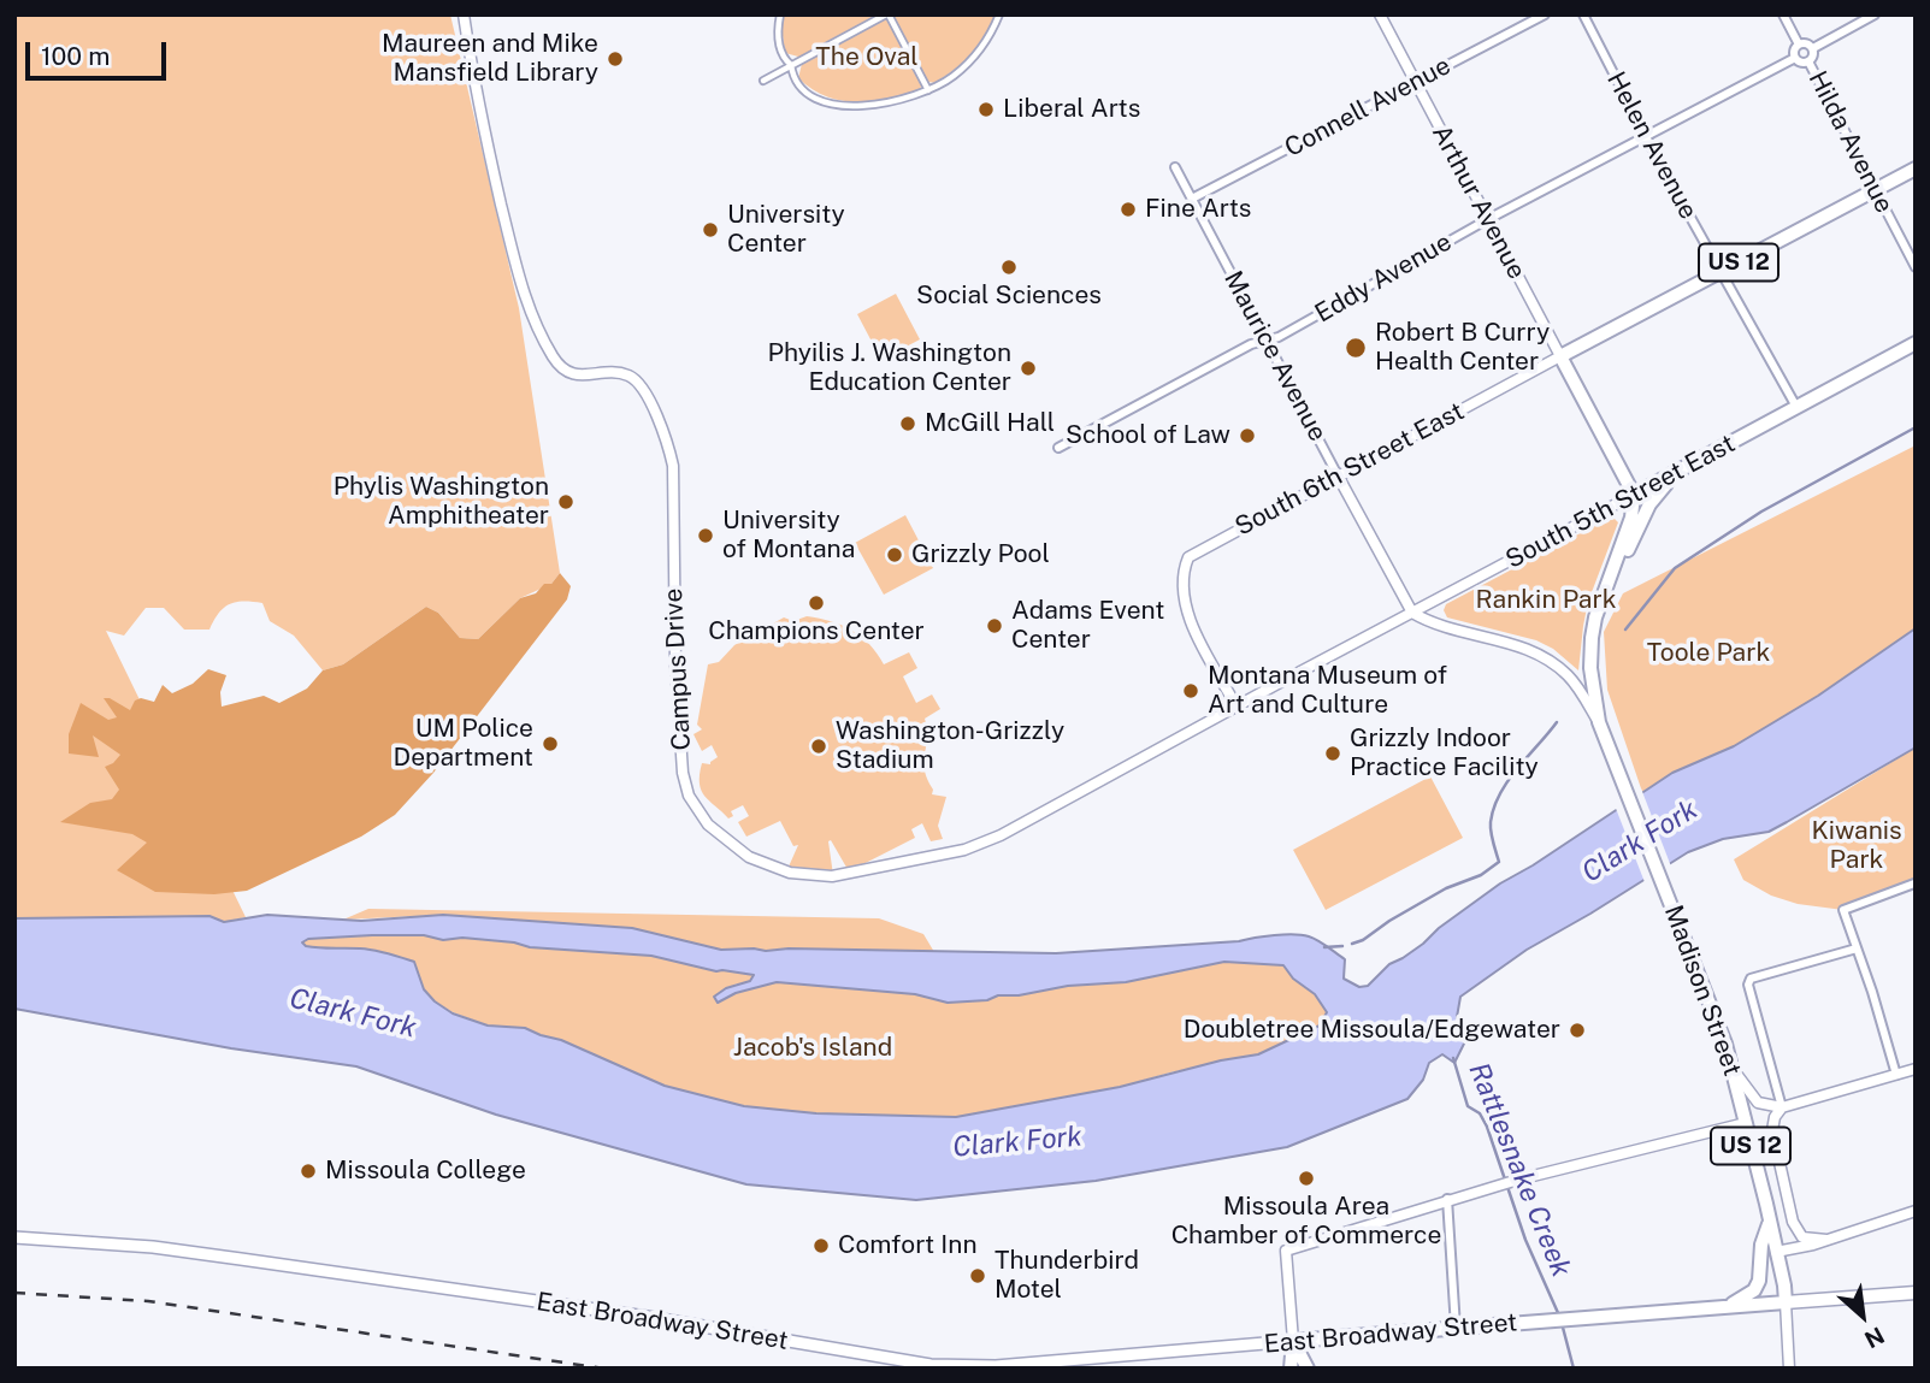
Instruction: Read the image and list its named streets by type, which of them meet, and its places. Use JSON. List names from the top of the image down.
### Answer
{
  "streets": {
    "highway": [
      "Arthur Avenue",
      "US 12",
      "South 6th Street East",
      "South 5th Street East",
      "Madison Street",
      "East Broadway Street"
    ],
    "street": [
      "Connell Avenue",
      "Hilda Avenue",
      "Helen Avenue",
      "Eddy Avenue",
      "Maurice Avenue",
      "Campus Drive"
    ]
  },
  "crossings": [
    ["Connell Avenue", "Arthur Avenue"],
    ["Connell Avenue", "Maurice Avenue"],
    ["Hilda Avenue", "Eddy Avenue"],
    ["Hilda Avenue", "South 6th Street East"],
    ["Helen Avenue", "Eddy Avenue"],
    ["Helen Avenue", "South 6th Street East"],
    ["Helen Avenue", "South 5th Street East"],
    ["Arthur Avenue", "US 12"],
    ["Arthur Avenue", "Eddy Avenue"],
    ["Arthur Avenue", "South 6th Street East"],
    ["Arthur Avenue", "South 5th Street East"],
    ["US 12", "Maurice Avenue"],
    ["US 12", "South 5th Street East"],
    ["US 12", "Madison Street"],
    ["US 12", "East Broadway Street"],
    ["Eddy Avenue", "Maurice Avenue"],
    ["Maurice Avenue", "South 6th Street East"],
    ["Maurice Avenue", "South 5th Street East"],
    ["South 6th Street East", "South 5th Street East"],
    ["South 6th Street East", "Campus Drive"],
    ["South 5th Street East", "Campus Drive"],
    ["Madison Street", "East Broadway Street"]
  ],
  "water": ["Clark Fork", "Rattlesnake Creek"],
  "parks": [
    "The Oval",
    "Rankin Park",
    "Toole Park",
    "Kiwanis Park",
    "Jacob's Island"
  ],
  "places": [
    "Maureen and Mike Mansfield Library",
    "Liberal Arts",
    "Fine Arts",
    "University Center",
    "Social Sciences",
    "Robert B Curry Health Center",
    "Phyilis J. Washington Education Center",
    "McGill Hall",
    "School of Law",
    "Phylis Washington Amphitheater",
    "University of Montana",
    "Grizzly Pool",
    "Champions Center",
    "Adams Event Center",
    "Montana Museum of Art and Culture",
    "UM Police Department",
    "Washington-Grizzly Stadium",
    "Grizzly Indoor Practice Facility",
    "Doubletree Missoula/Edgewater",
    "Missoula College",
    "Missoula Area Chamber of Commerce",
    "Comfort Inn",
    "Thunderbird Motel"
  ],
  "scale_bar": "100 m",
  "north": "bottom right"
}
